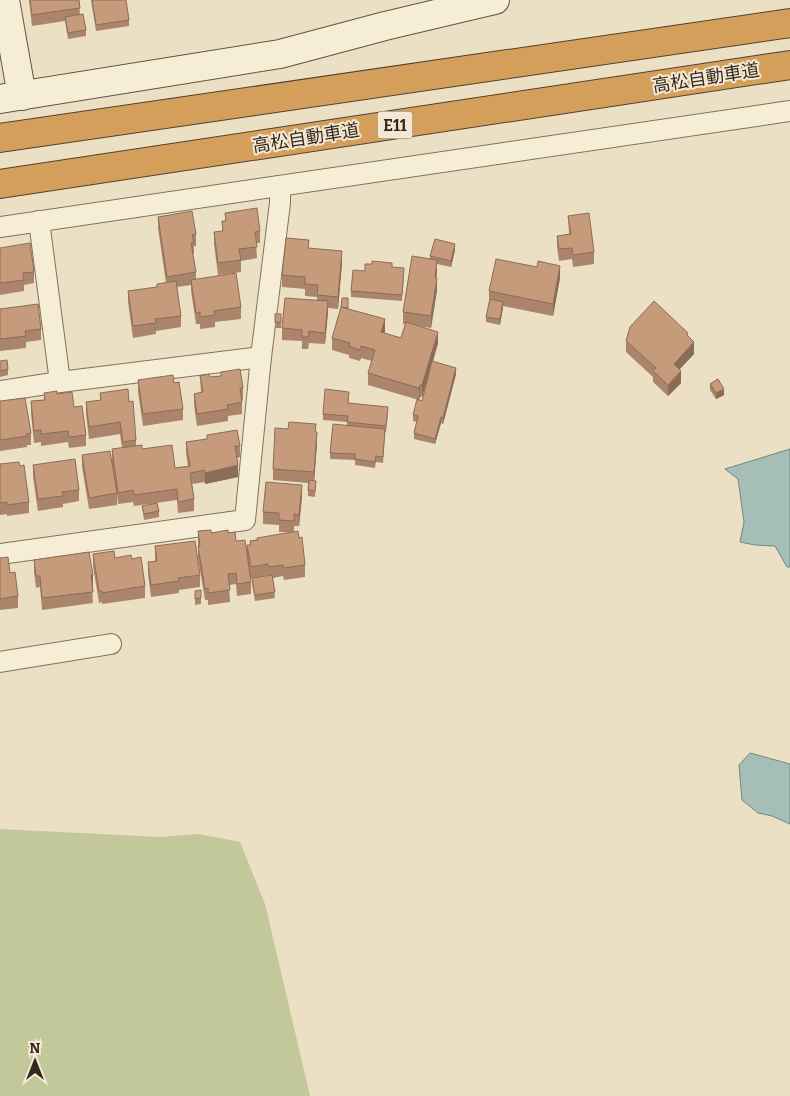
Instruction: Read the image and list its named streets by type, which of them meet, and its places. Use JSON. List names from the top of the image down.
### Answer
{
  "streets": {
    "highway": ["高松自動車道", "E11"]
  },
  "north": "top"
}
